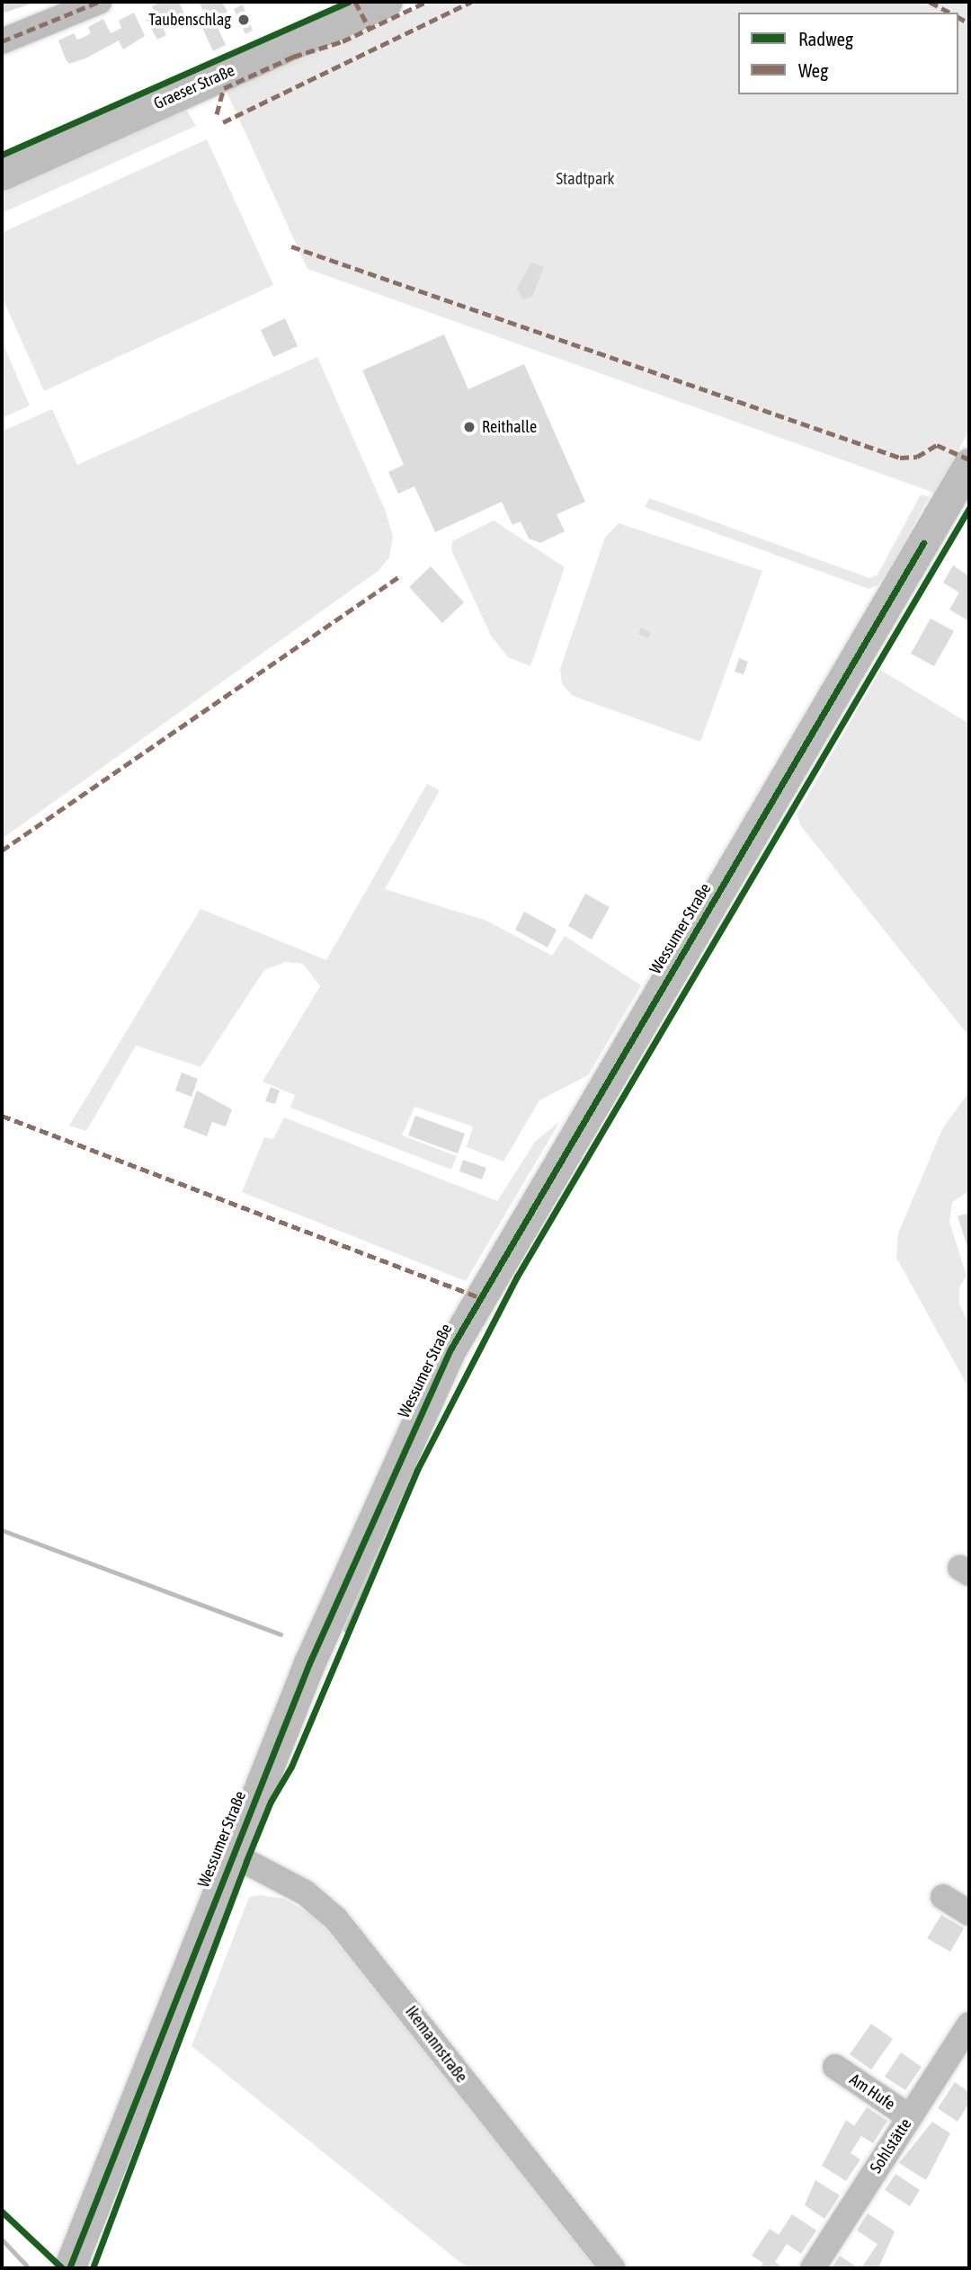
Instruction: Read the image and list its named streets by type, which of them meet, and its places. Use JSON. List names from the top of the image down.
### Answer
{
  "streets": {
    "main road": ["Graeser Straße", "Wessumer Straße"],
    "street": ["Ikemannstraße", "Am Hufe", "Sohlstätte"]
  },
  "crossings": [
    ["Wessumer Straße", "Ikemannstraße"],
    ["Am Hufe", "Sohlstätte"]
  ],
  "parks": ["Stadtpark"],
  "places": ["Taubenschlag", "Reithalle"],
  "legend": ["Radweg", "Weg"]
}
